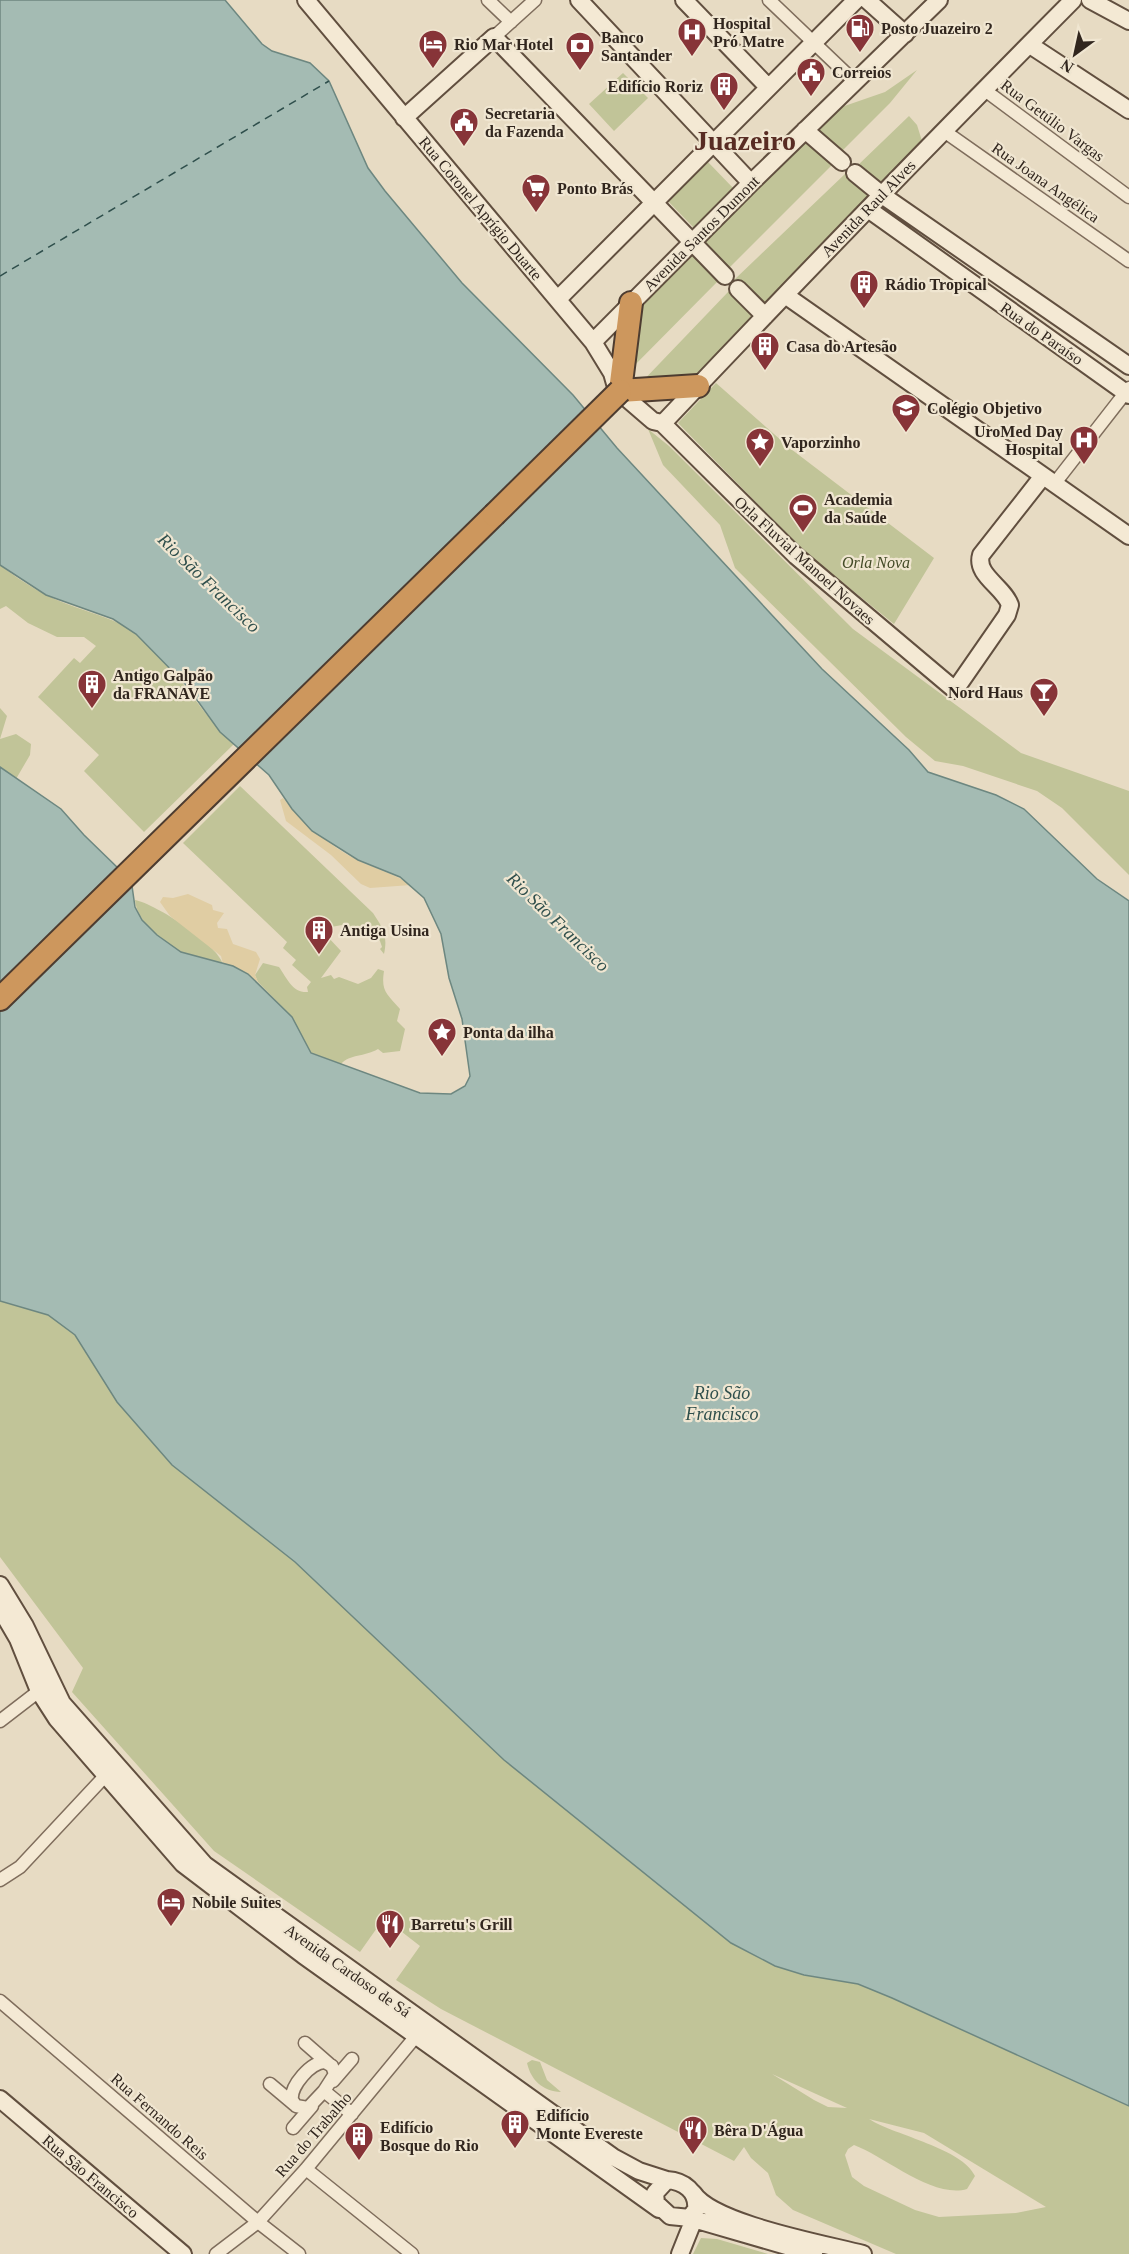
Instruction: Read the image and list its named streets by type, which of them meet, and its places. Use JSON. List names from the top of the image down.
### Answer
{
  "streets": {
    "main road": [
      "Rua Coronel Aprígio Duarte",
      "Avenida Raul Alves",
      "Avenida Santos Dumont",
      "Rua do Paraíso",
      "Orla Fluvial Manoel Novaes",
      "Avenida Cardoso de Sá",
      "Rua São Francisco"
    ],
    "street": [
      "Rua Getúlio Vargas",
      "Rua Joana Angélica",
      "Rua Fernando Reis",
      "Rua do Trabalho"
    ]
  },
  "crossings": [
    ["Rua Getúlio Vargas", "Avenida Raul Alves"],
    ["Rua Joana Angélica", "Avenida Raul Alves"],
    ["Rua Coronel Aprígio Duarte", "Avenida Santos Dumont"],
    ["Rua Coronel Aprígio Duarte", "Orla Fluvial Manoel Novaes"],
    ["Avenida Raul Alves", "Rua do Paraíso"],
    ["Avenida Raul Alves", "Orla Fluvial Manoel Novaes"],
    ["Avenida Cardoso de Sá", "Rua do Trabalho"],
    ["Rua Fernando Reis", "Rua do Trabalho"]
  ],
  "districts": ["Juazeiro"],
  "water": ["Rio São Francisco"],
  "parks": ["Orla Nova"],
  "places": {
    "fuel station": ["Posto Juazeiro 2"],
    "hospital": ["Hospital Pró Matre", "UroMed Day Hospital"],
    "hotel": ["Rio Mar Hotel", "Nobile Suites"],
    "bank": ["Banco Santander"],
    "public building": ["Correios", "Secretaria da Fazenda"],
    "building": [
      "Edifício Roriz",
      "Rádio Tropical",
      "Casa do Artesão",
      "Antigo Galpão da FRANAVE",
      "Antiga Usina",
      "Edifício Monte Evereste",
      "Edifício Bosque do Rio"
    ],
    "supermarket": ["Ponto Brás"],
    "school or university": ["Colégio Objetivo"],
    "place": ["Vaporzinho", "Ponta da ilha"],
    "sports": ["Academia da Saúde"],
    "bar": ["Nord Haus"],
    "restaurant": ["Barretu's Grill", "Bêra D'Água"]
  },
  "north": "bottom left"
}
